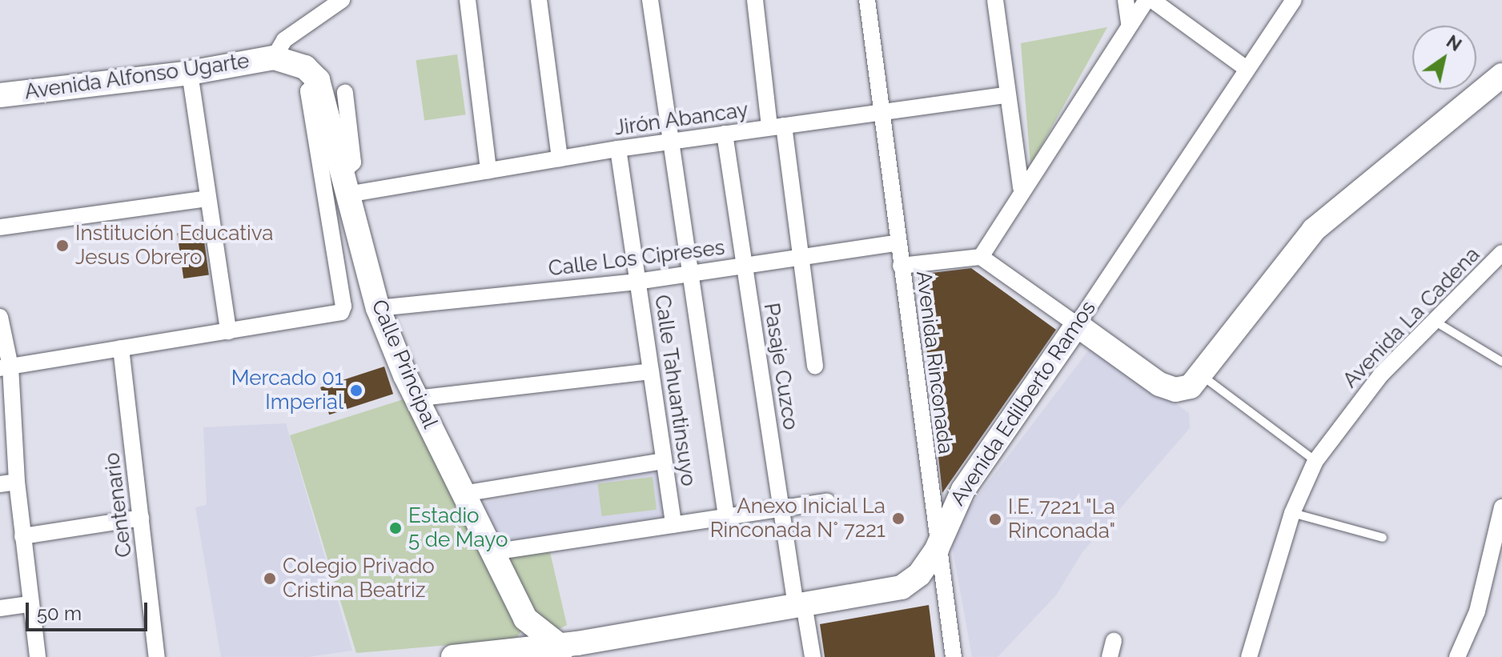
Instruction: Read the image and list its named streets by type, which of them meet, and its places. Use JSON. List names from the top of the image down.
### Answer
{
  "streets": {
    "street": [
      "Avenida Alfonso Ugarte",
      "Jirón Abancay",
      "Calle Los Cipreses",
      "Avenida La Cadena",
      "Avenida Rinconada",
      "Calle Principal",
      "Pasaje Cuzco",
      "Calle Tahuantinsuyo",
      "Avenida Edilberto Ramos",
      "Centenario"
    ]
  },
  "crossings": [
    ["Jirón Abancay", "Avenida Rinconada"],
    ["Jirón Abancay", "Calle Principal"],
    ["Jirón Abancay", "Pasaje Cuzco"],
    ["Jirón Abancay", "Calle Tahuantinsuyo"],
    ["Calle Los Cipreses", "Avenida Rinconada"],
    ["Calle Los Cipreses", "Calle Principal"],
    ["Calle Los Cipreses", "Pasaje Cuzco"],
    ["Calle Los Cipreses", "Calle Tahuantinsuyo"],
    ["Avenida Rinconada", "Avenida Edilberto Ramos"],
    ["Calle Principal", "Avenida Edilberto Ramos"],
    ["Pasaje Cuzco", "Avenida Edilberto Ramos"]
  ],
  "places": [
    "Institución Educativa Jesus Obrero",
    "Mercado 01 Imperial",
    "Anexo Inicial La Rinconada N° 7221",
    "I.E. 7221 \"La Rinconada\"",
    "Estadio 5 de Mayo",
    "Colegio Privado Cristina Beatriz"
  ],
  "scale_bar": "50 m",
  "north": "top right"
}
